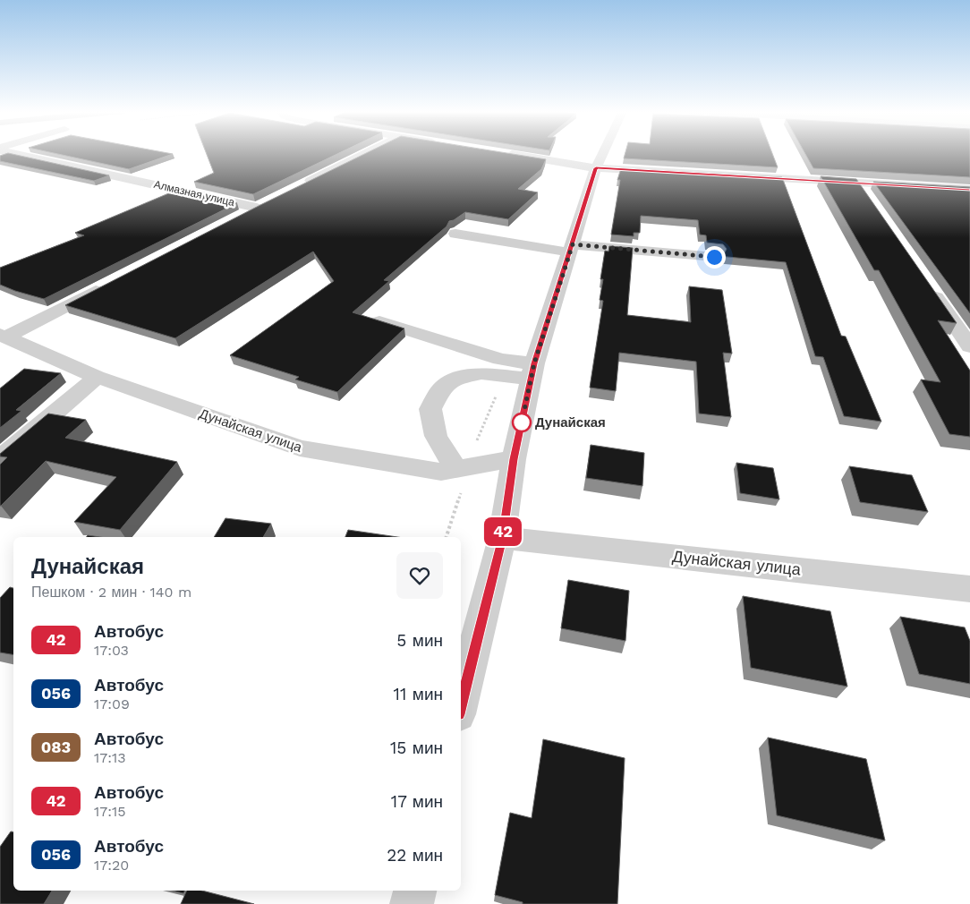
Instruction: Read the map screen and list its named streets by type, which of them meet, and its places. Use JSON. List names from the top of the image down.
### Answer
{
  "streets": {
    "street": ["Алмазная улица", "Дунайская улица"]
  },
  "places": ["Дунайская"],
  "lines": ["bus line 42"],
  "page": {
    "on_map": "42",
    "heading": ["Дунайская", "Пешком · 2 мин · 140 m"],
    "list": [
      {
        "mark": "42",
        "name": "Автобус",
        "note": "17:03",
        "value": "5 мин"
      },
      {
        "mark": "056",
        "name": "Автобус",
        "note": "17:09",
        "value": "11 мин"
      },
      {
        "mark": "083",
        "name": "Автобус",
        "note": "17:13",
        "value": "15 мин"
      },
      {
        "mark": "42",
        "name": "Автобус",
        "note": "17:15",
        "value": "17 мин"
      },
      {
        "mark": "056",
        "name": "Автобус",
        "note": "17:20",
        "value": "22 мин"
      }
    ]
  }
}
